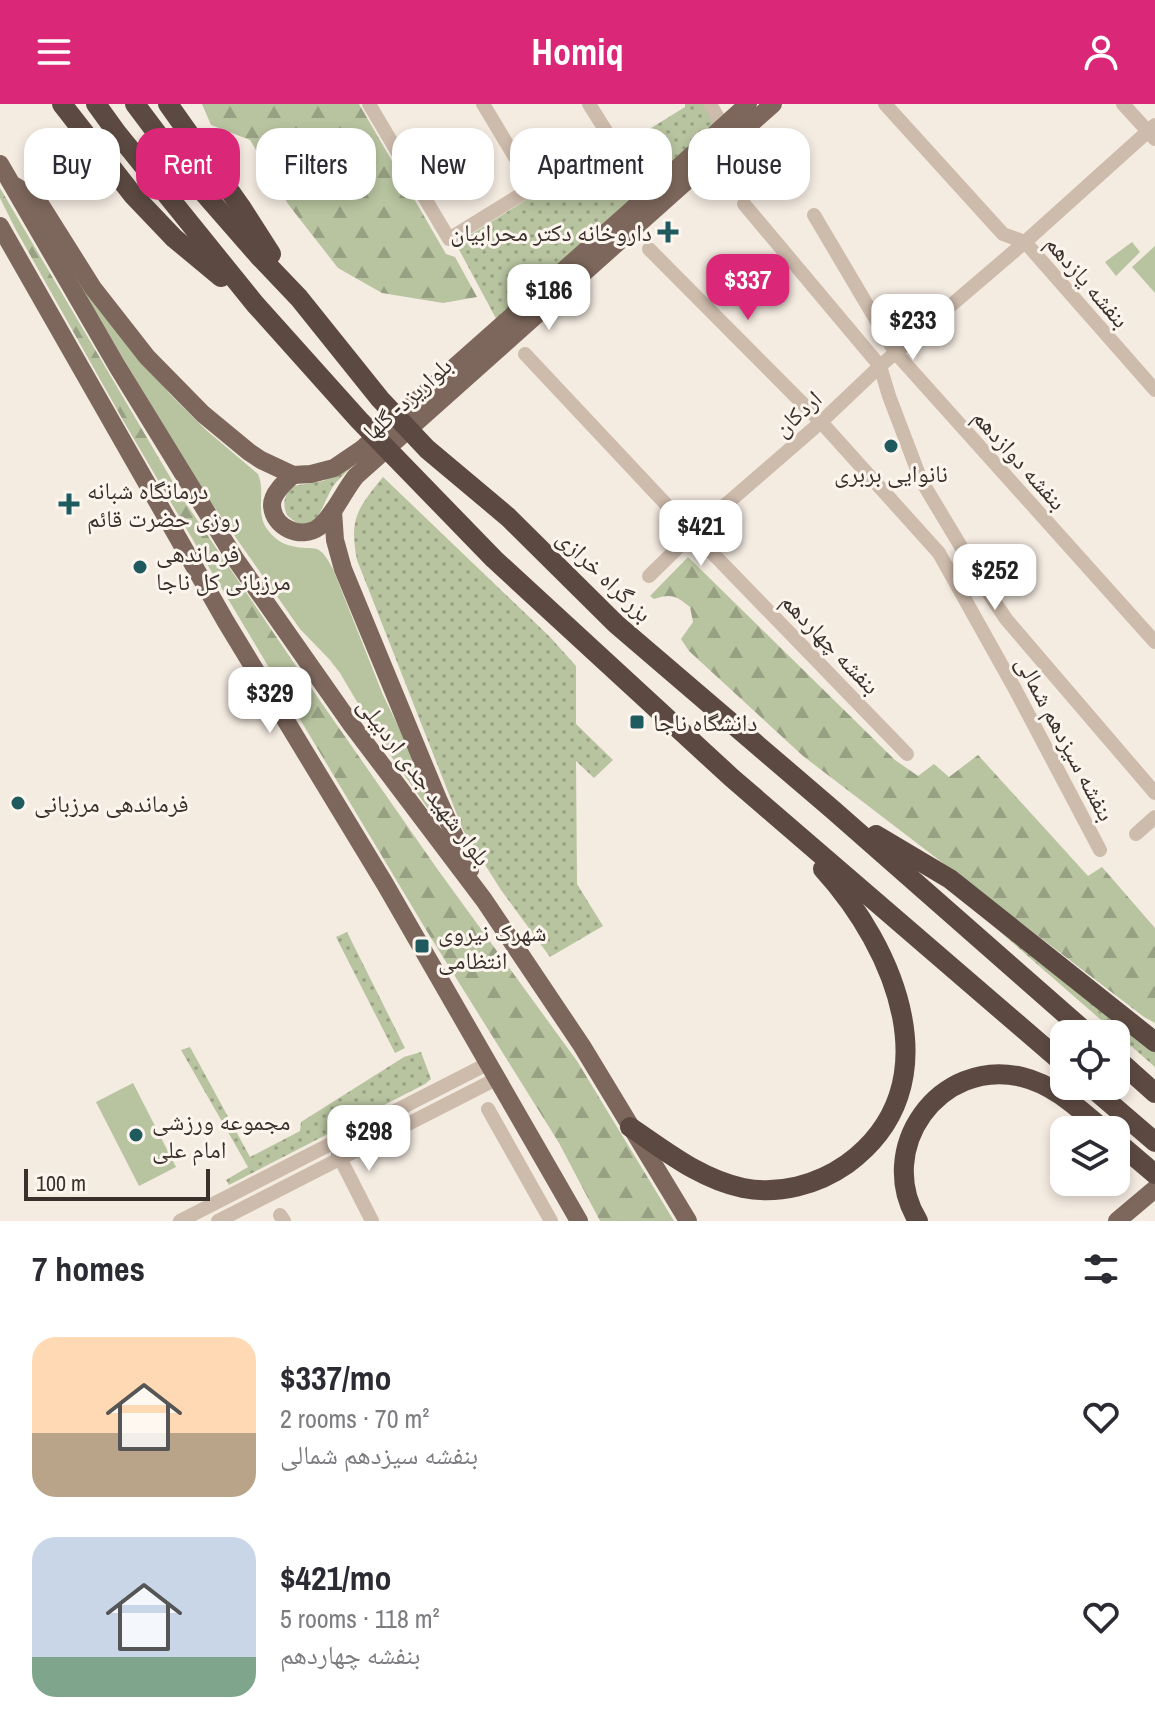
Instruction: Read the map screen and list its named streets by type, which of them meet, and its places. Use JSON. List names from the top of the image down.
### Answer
{
  "streets": {
    "highway": ["بزرگراه خرازی"],
    "main road": ["بلواریزد- گلها", "بلوار شهید جدی اردبیلی"],
    "street": [
      "بنفشه یازدهم",
      "اردکان",
      "بنفشه دوازدهم",
      "بنفشه چهاردهم",
      "بنفشه سیزدهم شمالی"
    ]
  },
  "crossings": [
    ["بنفشه یازدهم", "اردکان"],
    ["اردکان", "بنفشه دوازدهم"],
    ["اردکان", "بنفشه چهاردهم"],
    ["اردکان", "بنفشه سیزدهم شمالی"]
  ],
  "places": {
    "health": ["داروخانه دکتر محرابیان", "درمانگاه شبانه روزی حضرت قائم"],
    "other": [
      "نانوایی بربری",
      "فرماندهی مرزبانی کل ناجا",
      "فرماندهی مرزبانی",
      "مجموعه ورزشی امام علی"
    ],
    "transit": ["دانشگاه ناجا", "شهرک نیروی انتظامی"]
  },
  "scale_bar": "100 m",
  "page": {
    "header": "Homiq",
    "chip": [
      "Buy",
      "Rent",
      "Filters",
      "New",
      "Apartment",
      "House"
    ],
    "price": [
      "$337",
      "$186",
      "$233",
      "$421",
      "$252",
      "$329",
      "$298"
    ],
    "scale": "100 m",
    "heading": "7 homes",
    "list": [
      {
        "name": "$337/mo",
        "note": "2 rooms · 70 m² · بنفشه سیزدهم شمالی"
      },
      {
        "name": "$421/mo",
        "note": "5 rooms · 118 m² · بنفشه چهاردهم"
      }
    ]
  }
}
